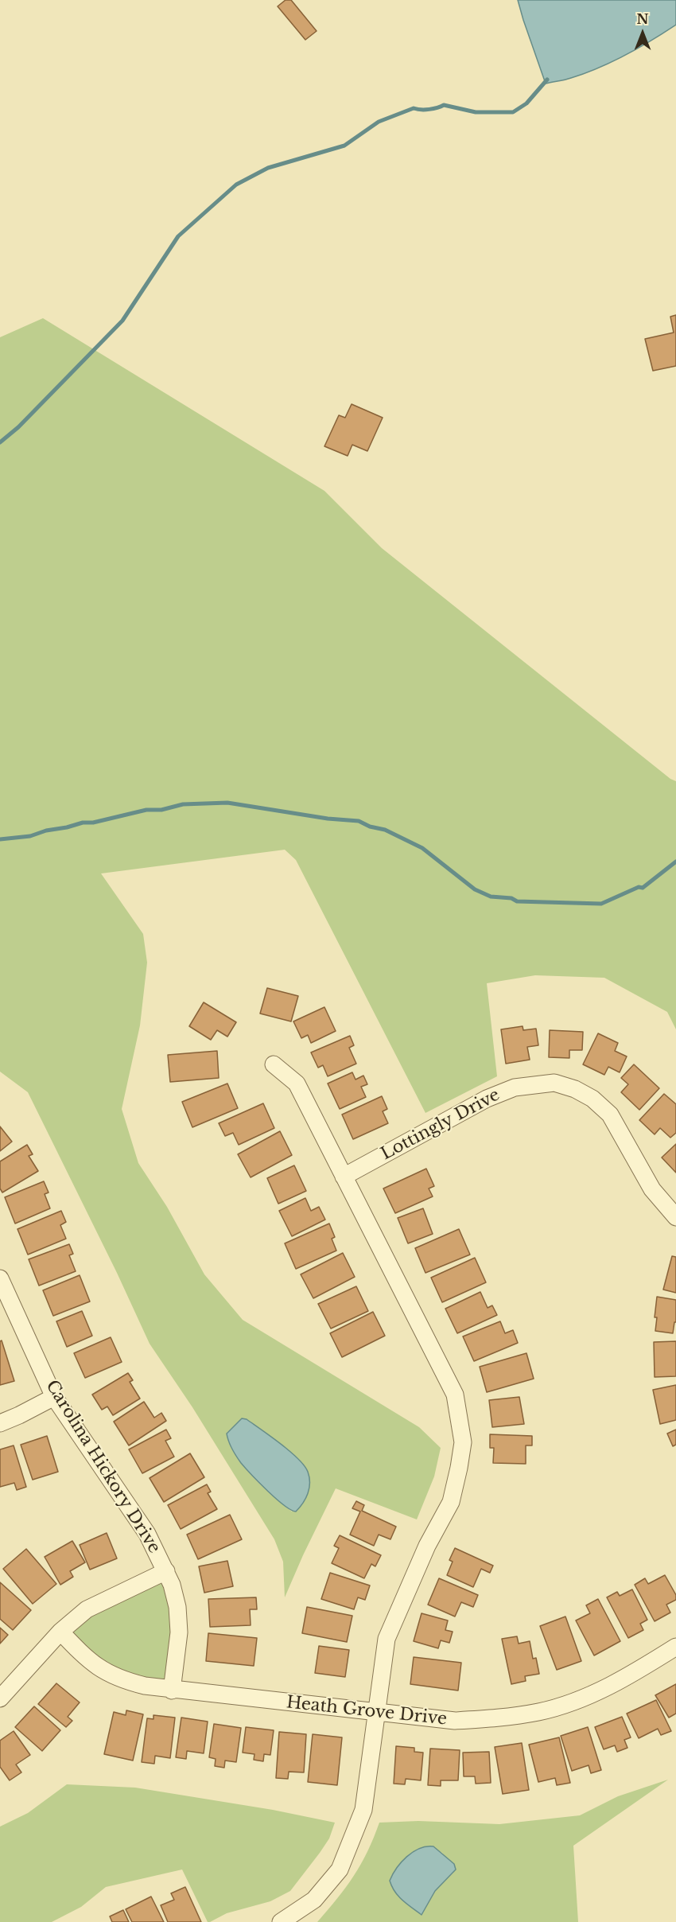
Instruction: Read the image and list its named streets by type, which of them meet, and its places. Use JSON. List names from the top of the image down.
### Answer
{
  "streets": {
    "street": ["Lottingly Drive", "Carolina Hickory Drive", "Heath Grove Drive"]
  },
  "crossings": [
    ["Carolina Hickory Drive", "Heath Grove Drive"]
  ],
  "north": "top"
}
